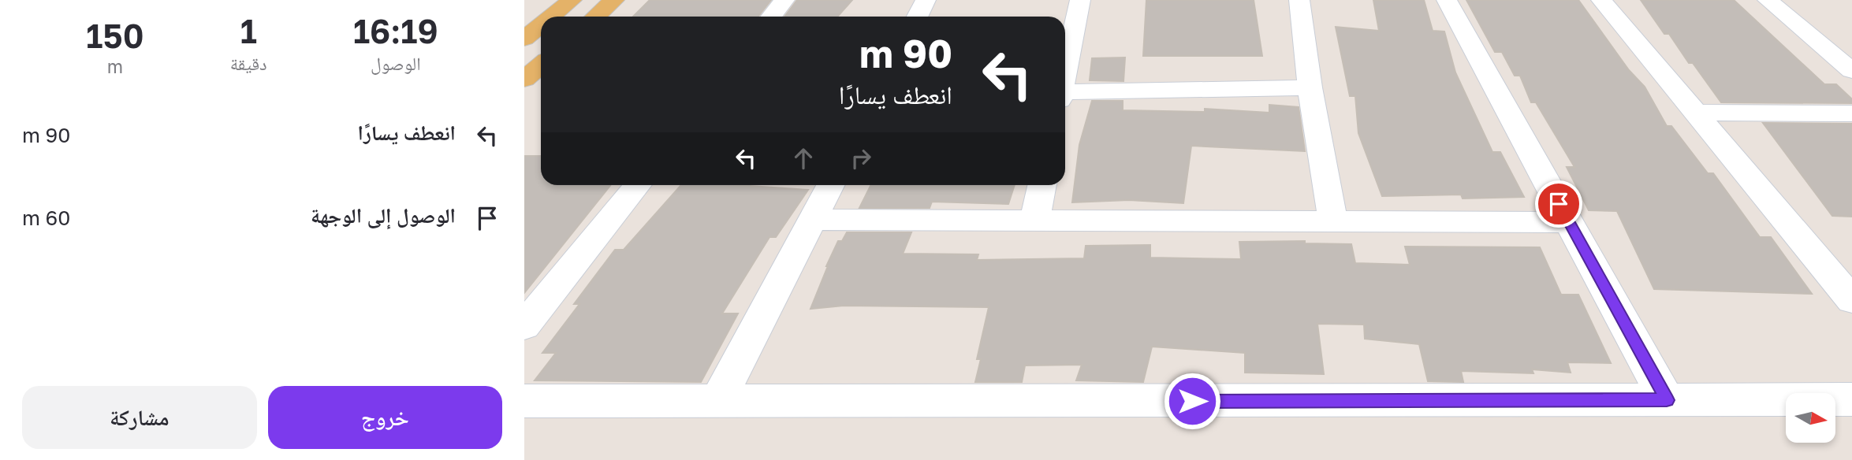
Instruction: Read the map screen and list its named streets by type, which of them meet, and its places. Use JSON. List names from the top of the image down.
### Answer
{
  "north": "right",
  "page": {
    "eta": [
      "16:19",
      "الوصول",
      "1",
      "دقيقة",
      "150",
      "m"
    ],
    "turn": ["90 m", "انعطف يسارًا"],
    "list": [
      {
        "name": "انعطف يسارًا",
        "value": "90 m"
      },
      {
        "name": "الوصول إلى الوجهة",
        "value": "60 m"
      }
    ],
    "buttons": ["خروج", "مشاركة"]
  }
}
